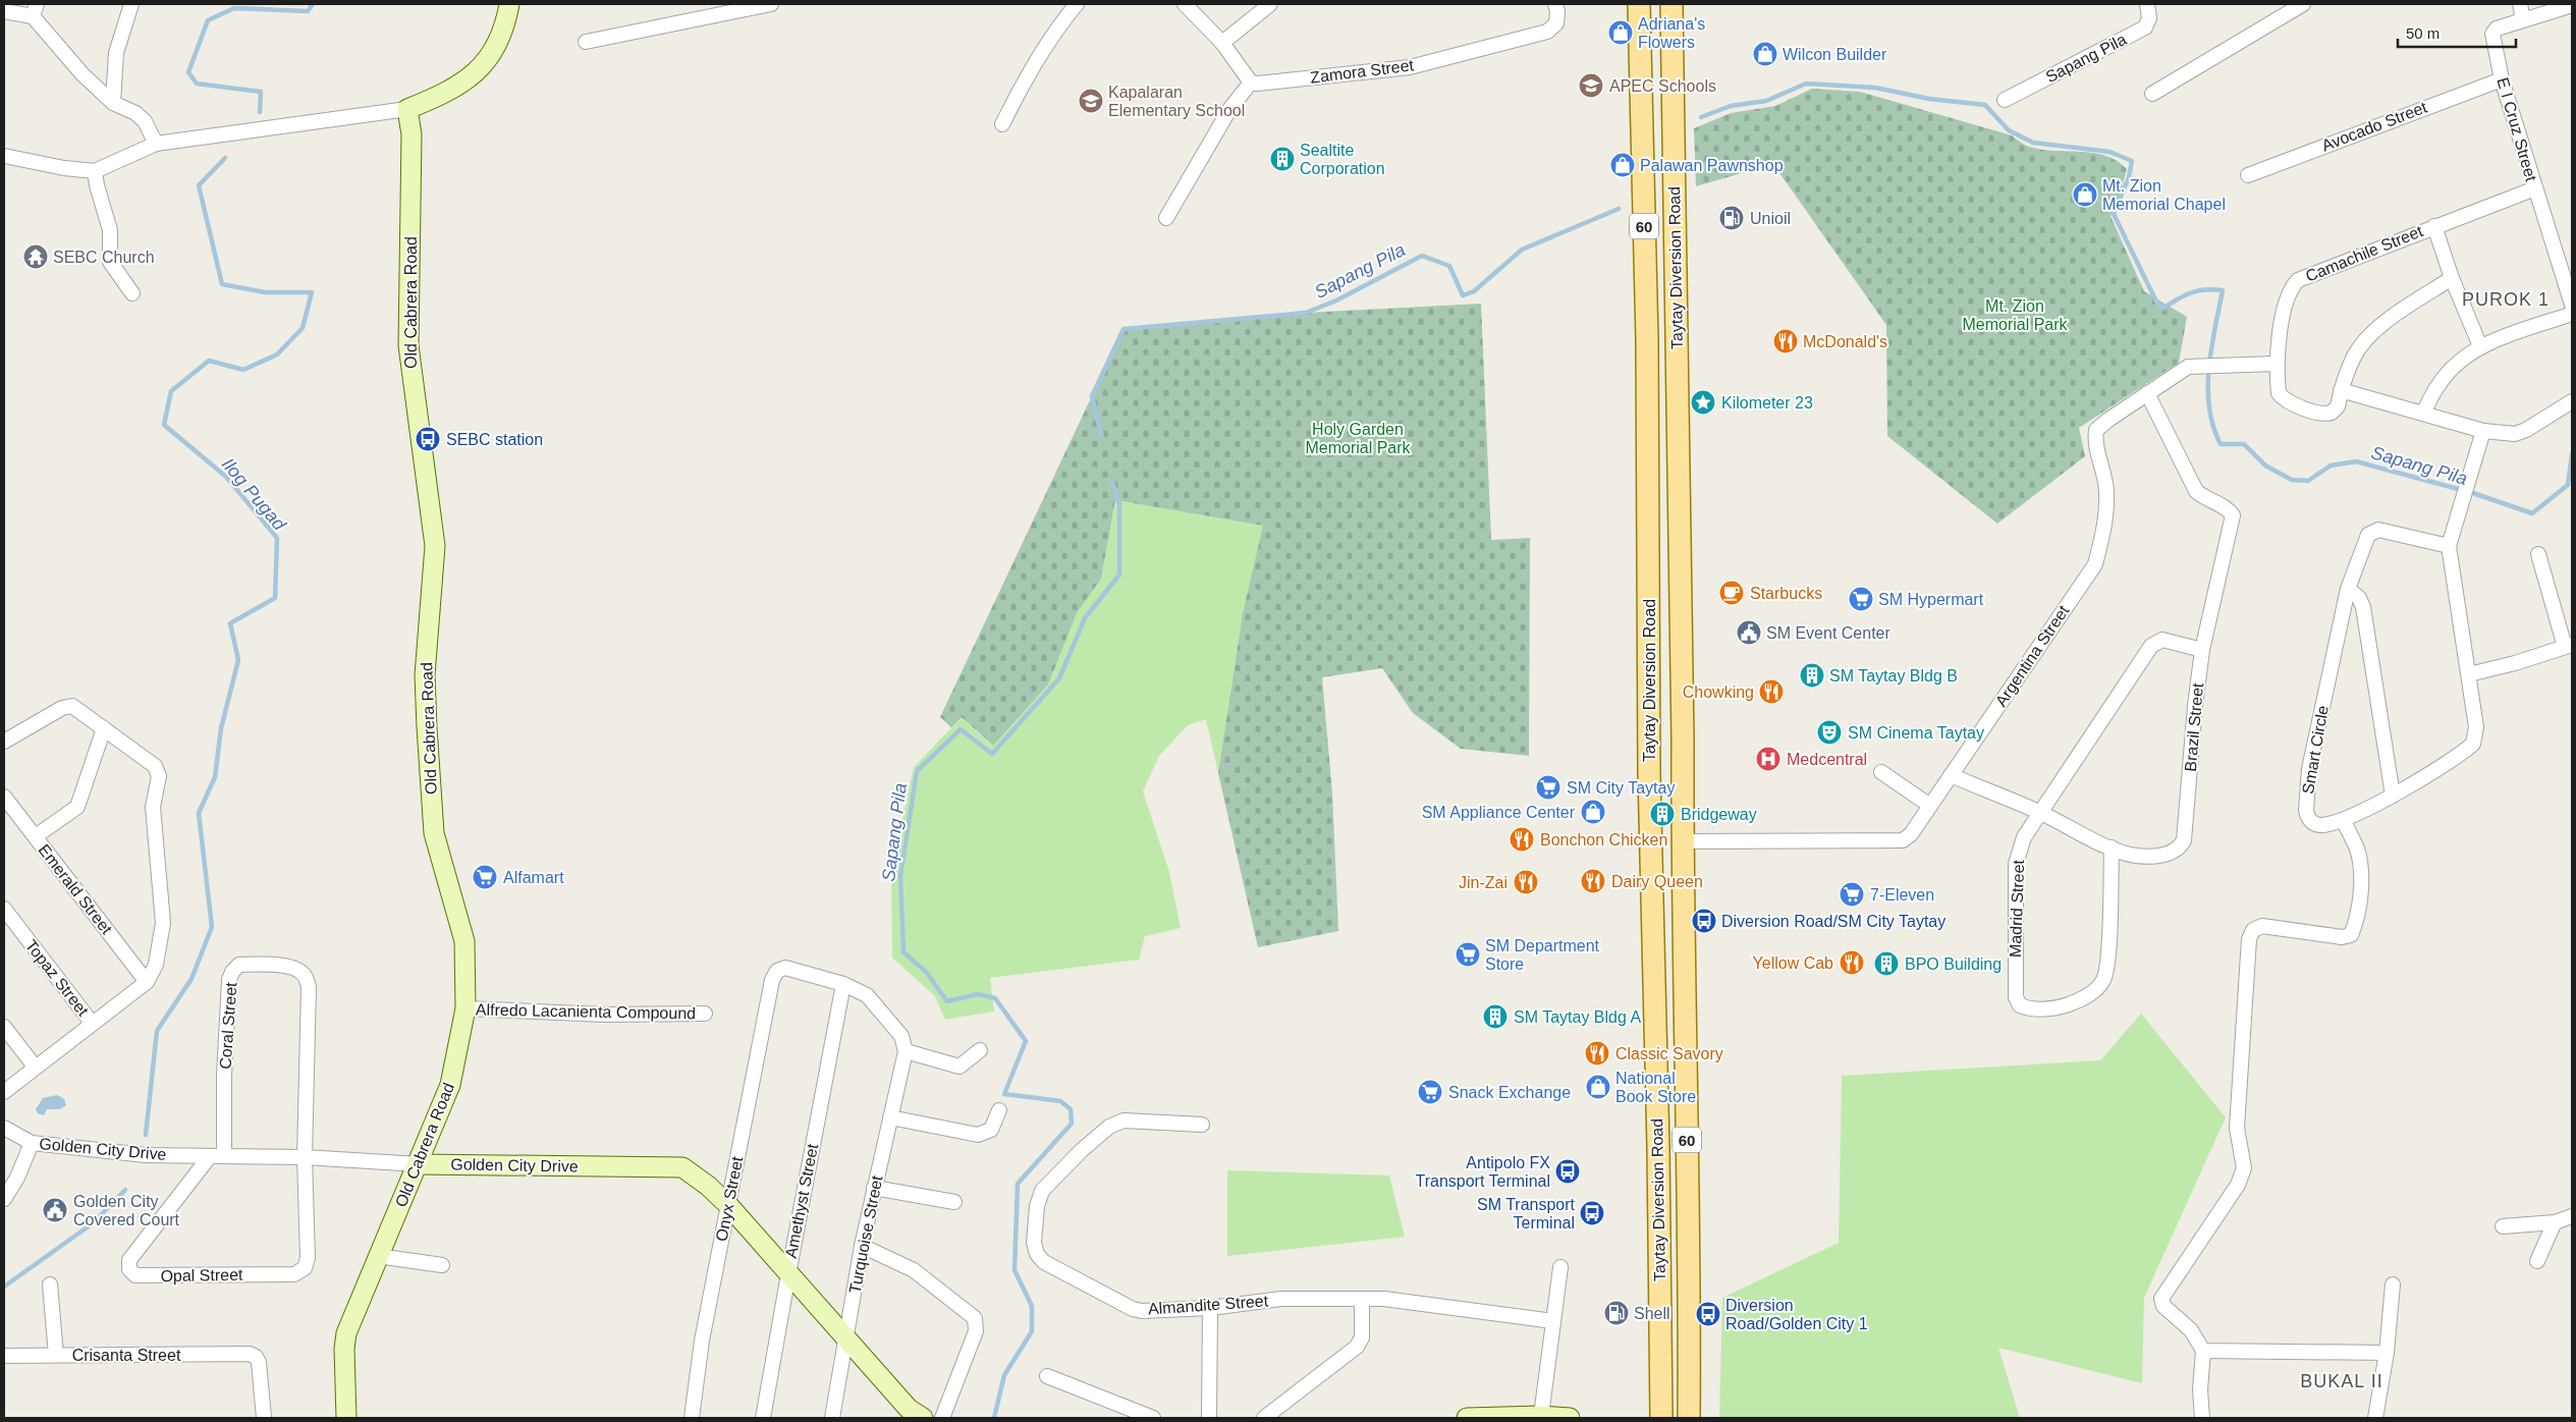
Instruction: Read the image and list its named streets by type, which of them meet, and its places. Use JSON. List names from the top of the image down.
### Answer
{
  "streets": {
    "main road": ["60", "Taytay Diversion Road"],
    "street": [
      "Sapang Pila",
      "Zamora Street",
      "Avocado Street",
      "E I Cruz Street",
      "Camachile Street",
      "Old Cabrera Road",
      "Argentina Street",
      "Brazil Street",
      "Smart Circle",
      "Emerald Street",
      "Madrid Street",
      "Topaz Street",
      "Alfredo Lacanienta Compound",
      "Coral Street",
      "Golden City Drive",
      "Onyx Street",
      "Amethyst Street",
      "Turquoise Street",
      "Opal Street",
      "Almandite Street",
      "Crisanta Street"
    ]
  },
  "crossings": [
    ["Avocado Street", "E I Cruz Street"],
    ["E I Cruz Street", "Camachile Street"],
    ["Camachile Street", "Argentina Street"],
    ["Taytay Diversion Road", "Argentina Street"],
    ["Old Cabrera Road", "Alfredo Lacanienta Compound"],
    ["Old Cabrera Road", "Golden City Drive"],
    ["Argentina Street", "Brazil Street"],
    ["Brazil Street", "Madrid Street"],
    ["Coral Street", "Golden City Drive"],
    ["Coral Street", "Opal Street"],
    ["Golden City Drive", "Onyx Street"],
    ["Golden City Drive", "Amethyst Street"],
    ["Golden City Drive", "Turquoise Street"],
    ["Golden City Drive", "Opal Street"],
    ["Onyx Street", "Amethyst Street"]
  ],
  "districts": ["PUROK 1", "BUKAL II"],
  "water": ["Sapang Pila", "Ilog Pugad"],
  "parks": ["Mt. Zion Memorial Park", "Holy Garden Memorial Park"],
  "places": {
    "shop": [
      "Adriana's Flowers",
      "Wilcon Builder",
      "Palawan Pawnshop",
      "Mt. Zion Memorial Chapel",
      "SM Appliance Center",
      "National Book Store"
    ],
    "school or university": ["APEC Schools", "Kapalaran Elementary School"],
    "building": [
      "Sealtite Corporation",
      "SM Taytay Bldg B",
      "Bridgeway",
      "BPO Building",
      "SM Taytay Bldg A"
    ],
    "fuel station": ["Unioil", "Shell"],
    "temple": ["SEBC Church"],
    "restaurant": [
      "McDonald's",
      "Chowking",
      "Bonchon Chicken",
      "Dairy Queen",
      "Jin-Zai",
      "Yellow Cab",
      "Classic Savory"
    ],
    "place": ["Kilometer 23"],
    "bus stop": [
      "SEBC station",
      "Diversion Road/SM City Taytay",
      "Antipolo FX Transport Terminal",
      "SM Transport Terminal",
      "Diversion Road/Golden City 1"
    ],
    "cafe": ["Starbucks"],
    "supermarket": [
      "SM Hypermart",
      "SM City Taytay",
      "Alfamart",
      "7-Eleven",
      "SM Department Store",
      "Snack Exchange"
    ],
    "public building": ["SM Event Center", "Golden City Covered Court"],
    "theatre": ["SM Cinema Taytay"],
    "hospital": ["Medcentral"]
  },
  "scale_bar": "50 m"
}
